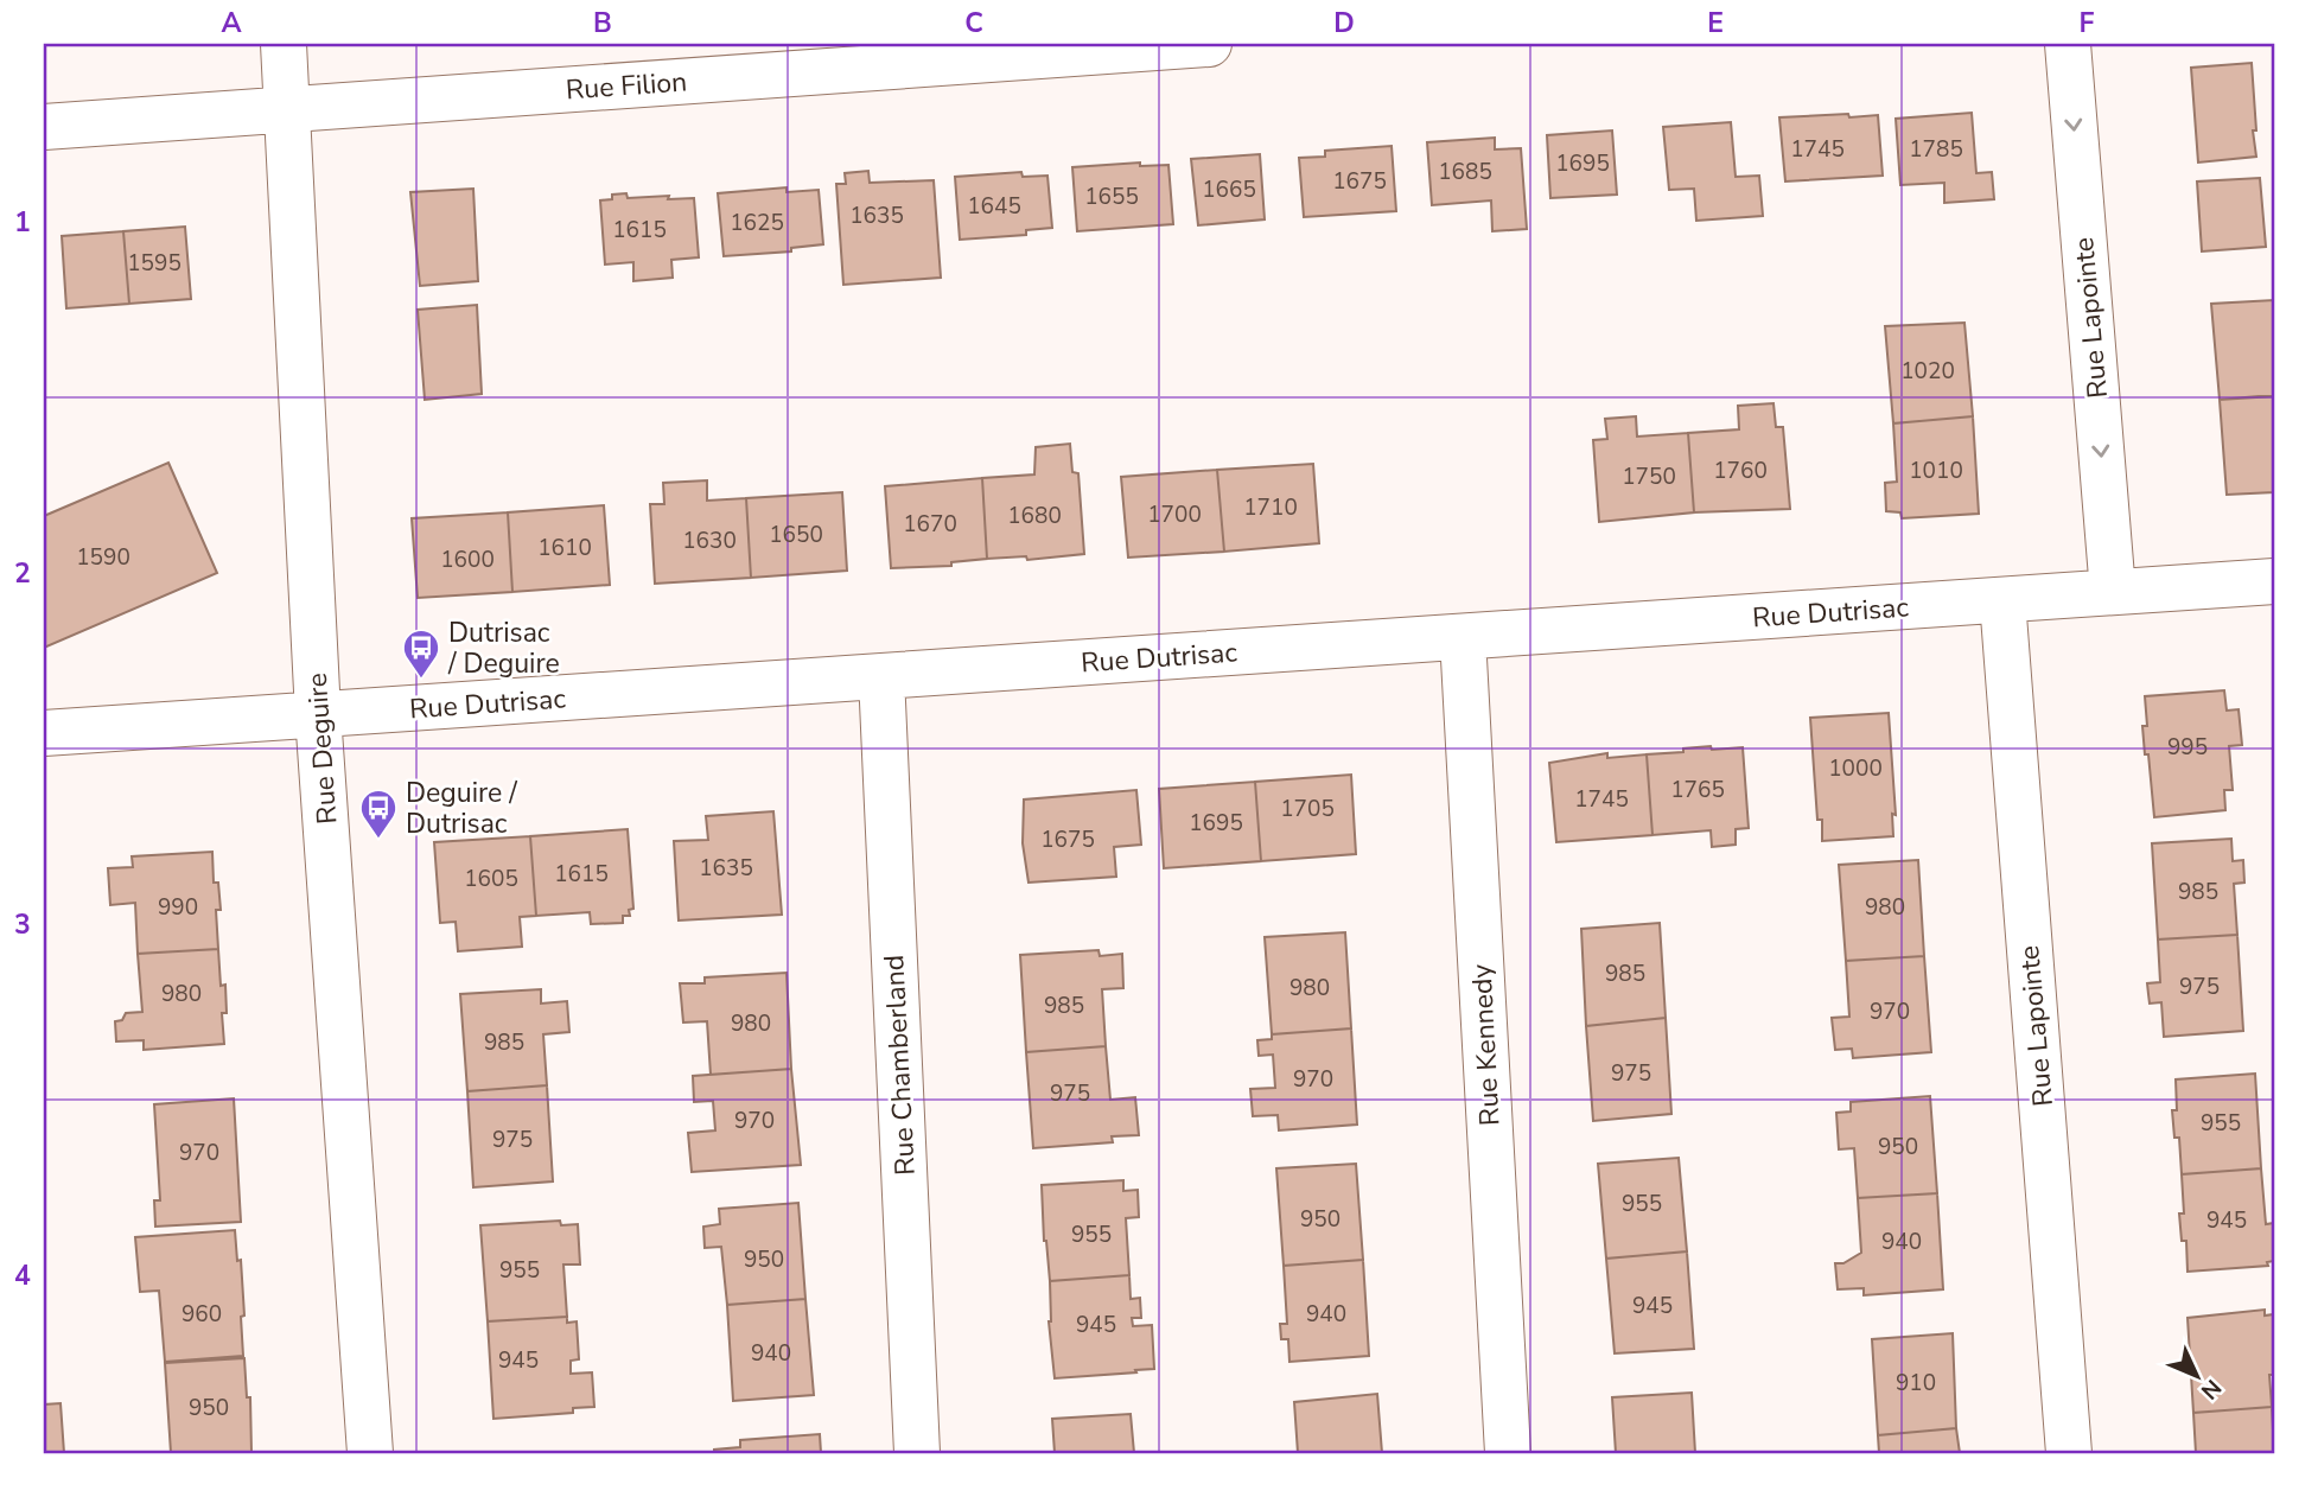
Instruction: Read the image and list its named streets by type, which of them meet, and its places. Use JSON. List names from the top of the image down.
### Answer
{
  "streets": {
    "street": [
      "Rue Filion",
      "Rue Lapointe",
      "Rue Dutrisac",
      "Rue Deguire",
      "Rue Kennedy",
      "Rue Chamberland"
    ]
  },
  "crossings": [
    ["Rue Filion", "Rue Deguire"],
    ["Rue Lapointe", "Rue Dutrisac"],
    ["Rue Dutrisac", "Rue Deguire"],
    ["Rue Dutrisac", "Rue Kennedy"],
    ["Rue Dutrisac", "Rue Chamberland"]
  ],
  "one_way": ["Rue Lapointe"],
  "places": {
    "bus stop": ["Dutrisac / Deguire", "Deguire / Dutrisac"]
  },
  "house_numbers": [
    "1745",
    "1785",
    "1695",
    "1685",
    "1675",
    "1665",
    "1655",
    "1645",
    "1635",
    "1625",
    "1615",
    "1595",
    "1020",
    "1760",
    "1010",
    "1750",
    "1710",
    "1700",
    "1680",
    "1670",
    "1650",
    "1630",
    "1610",
    "1590",
    "1600",
    "995",
    "1000",
    "1765",
    "1745",
    "1705",
    "1695",
    "1675",
    "1635",
    "1615",
    "1605",
    "985",
    "990",
    "980",
    "985",
    "975",
    "980",
    "980",
    "985",
    "970",
    "980",
    "985",
    "975",
    "970",
    "975",
    "970",
    "955",
    "975",
    "950",
    "970",
    "955",
    "950",
    "945",
    "955",
    "940",
    "950",
    "955",
    "945",
    "960",
    "940",
    "945",
    "940",
    "945",
    "910",
    "950"
  ],
  "north": "bottom right",
  "grid": {
    "columns": [
      "A",
      "B",
      "C",
      "D",
      "E",
      "F"
    ],
    "rows": [
      "1",
      "2",
      "3",
      "4"
    ]
  }
}
